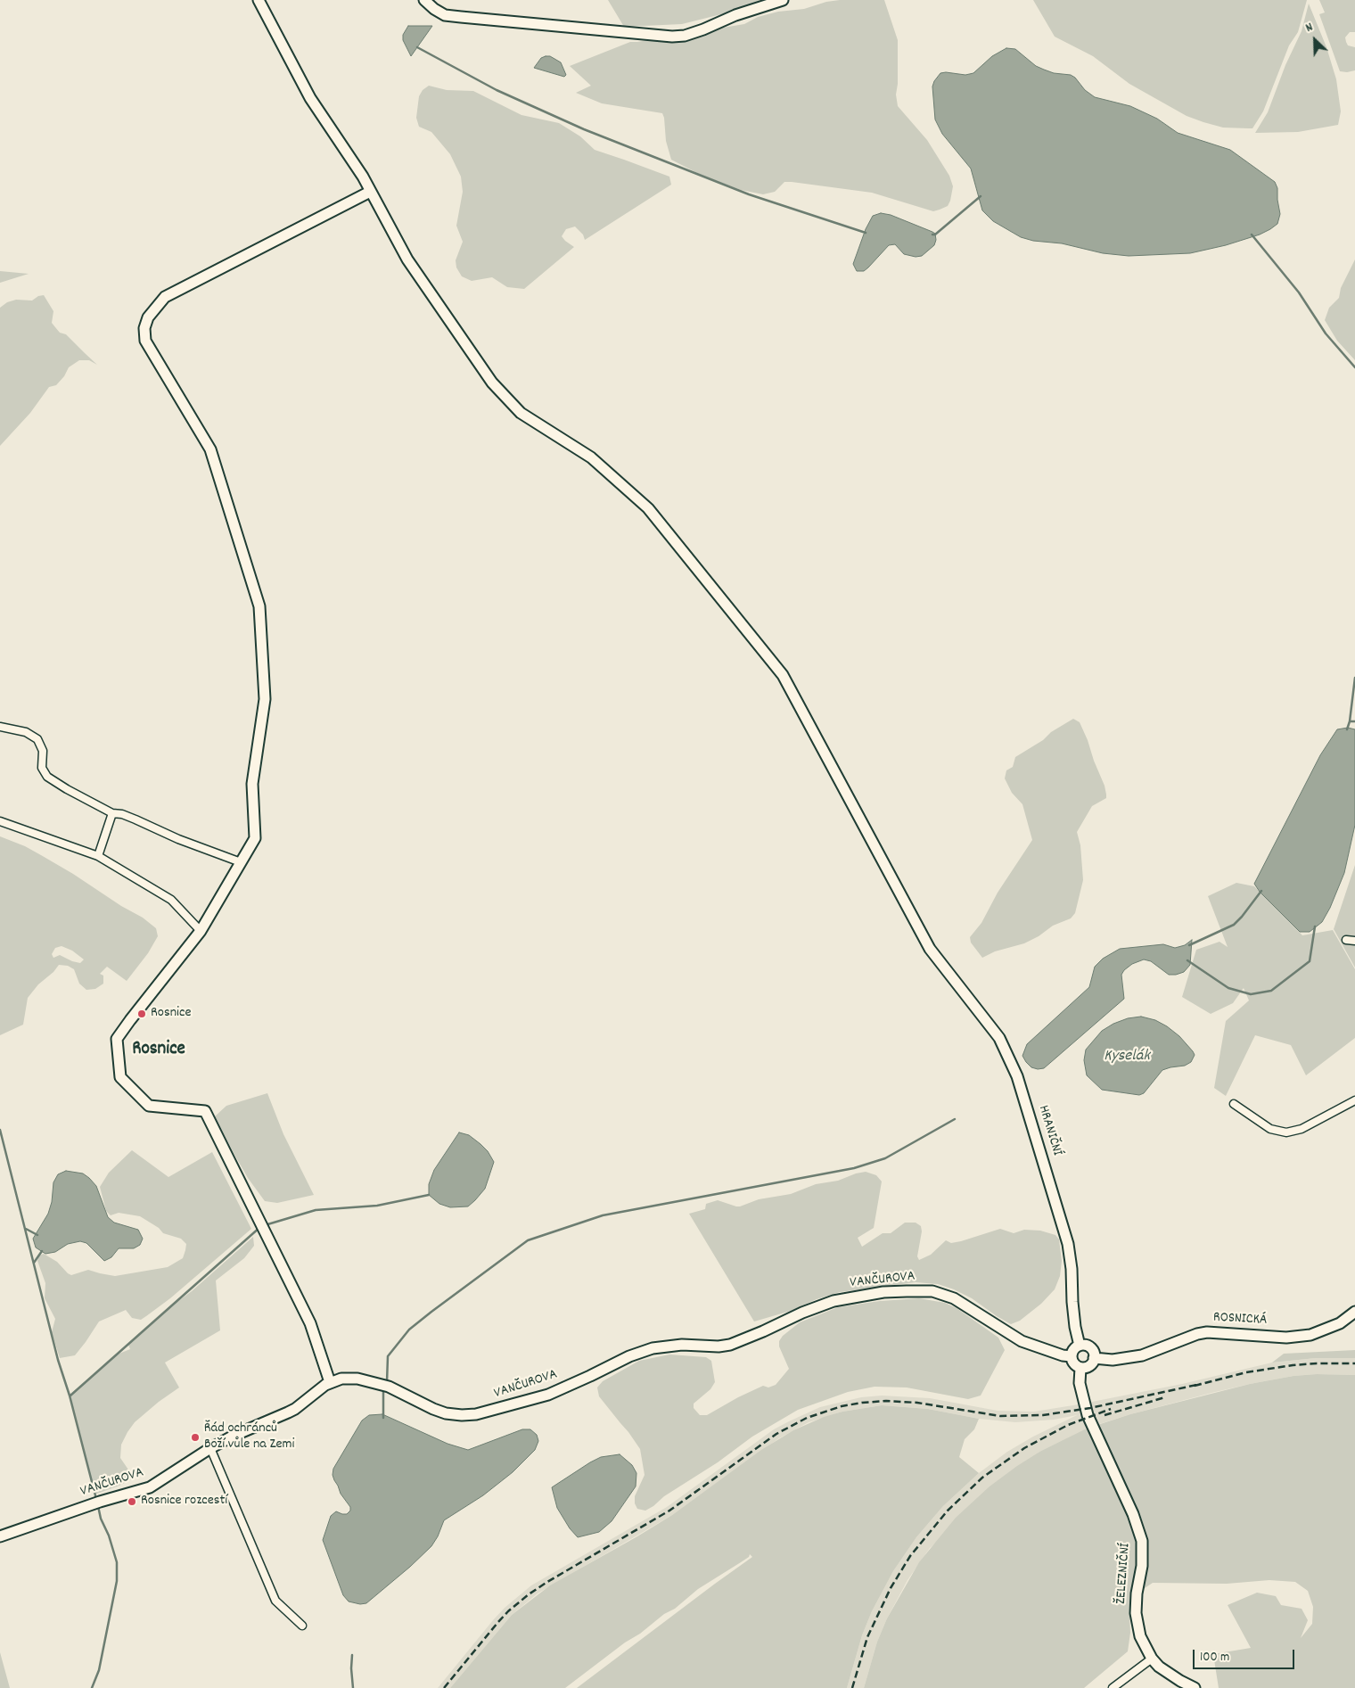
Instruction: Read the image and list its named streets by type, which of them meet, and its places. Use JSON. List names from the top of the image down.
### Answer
{
  "streets": {
    "street": [
      "HRANIČNÍ",
      "VANČUROVA",
      "ROSNICKÁ",
      "ŽELEZNIČNÍ"
    ]
  },
  "crossings": [
    ["HRANIČNÍ", "VANČUROVA"],
    ["HRANIČNÍ", "ROSNICKÁ"],
    ["HRANIČNÍ", "ŽELEZNIČNÍ"],
    ["VANČUROVA", "ROSNICKÁ"],
    ["VANČUROVA", "ŽELEZNIČNÍ"],
    ["ROSNICKÁ", "ŽELEZNIČNÍ"]
  ],
  "districts": ["Rosnice"],
  "water": ["Kyselák"],
  "places": ["Rosnice", "Řád ochránců Boží vůle na Zemi", "Rosnice rozcestí"],
  "scale_bar": "100 m",
  "north": "top left"
}
